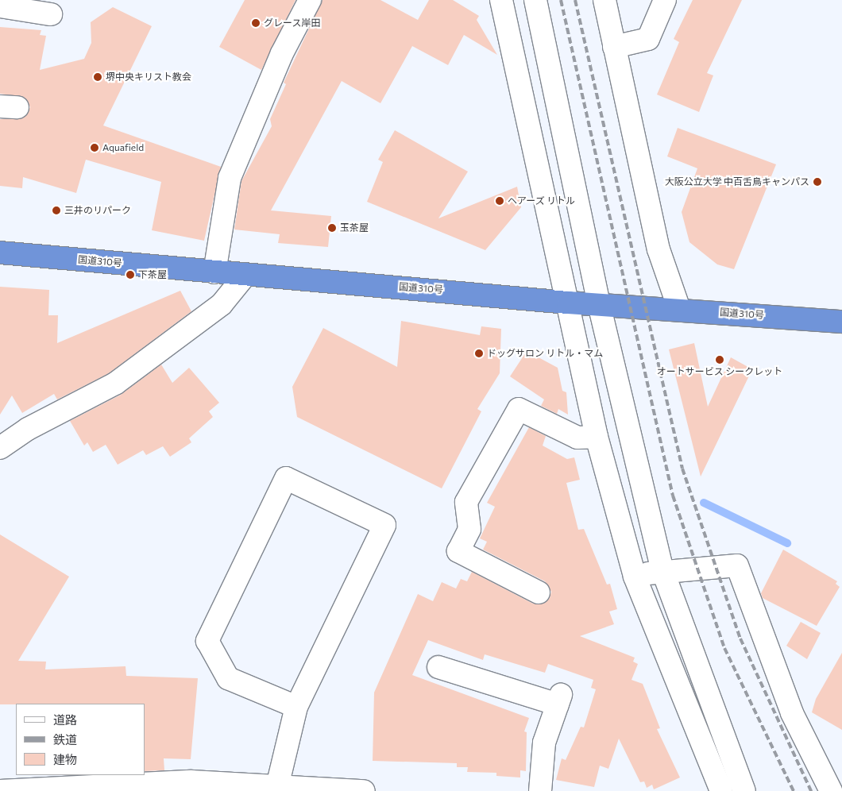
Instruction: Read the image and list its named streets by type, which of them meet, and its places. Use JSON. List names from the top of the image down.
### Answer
{
  "streets": {
    "highway": ["国道310号"]
  },
  "places": [
    "グレース岸田",
    "堺中央キリスト教会",
    "Aquafield",
    "大阪公立大学 中百舌鳥キャンパス",
    "ヘアーズ リトル",
    "三井のリパーク",
    "玉茶屋",
    "下茶屋",
    "ドッグサロン リトル・マム",
    "オートサービス シークレット"
  ],
  "legend": ["道路", "鉄道", "建物"]
}
